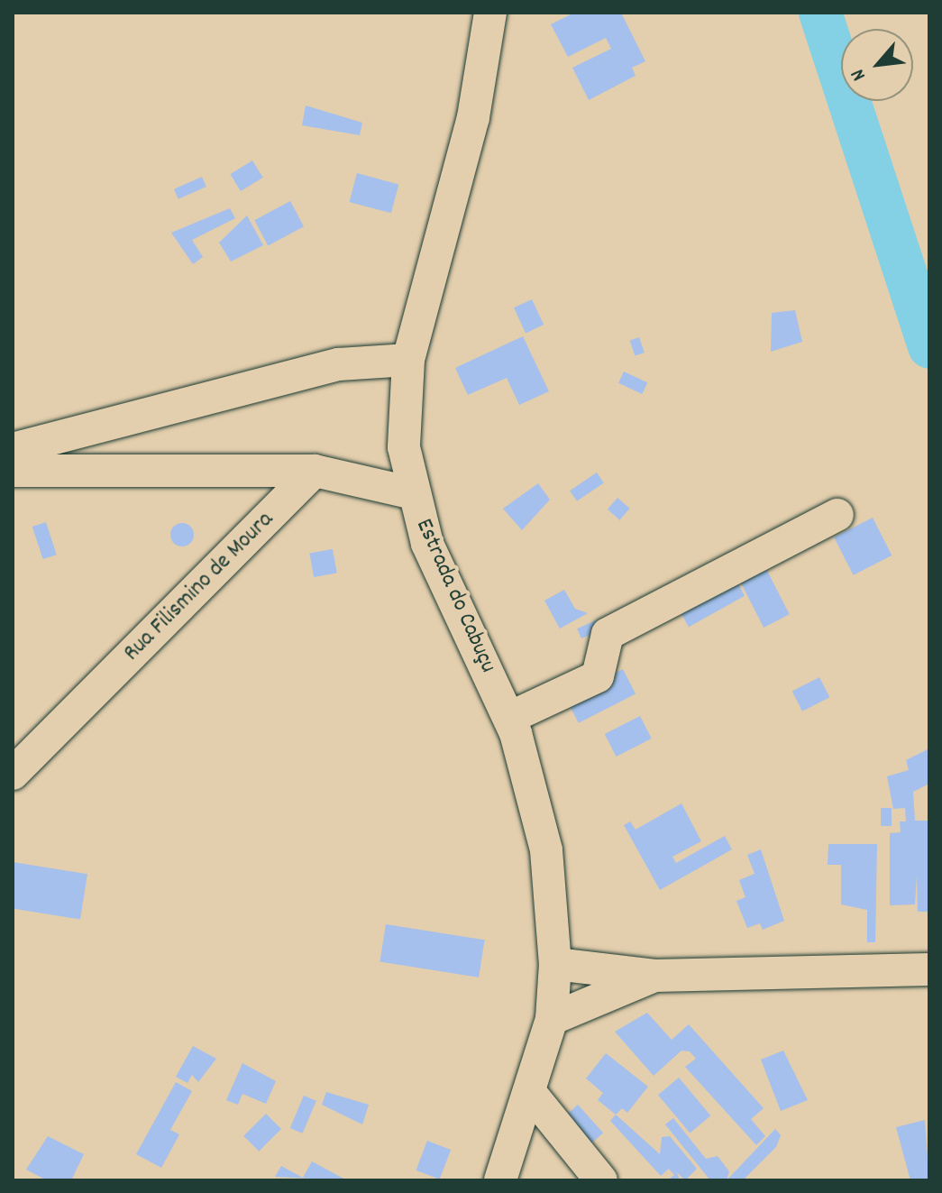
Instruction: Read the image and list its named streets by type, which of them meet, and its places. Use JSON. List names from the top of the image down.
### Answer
{
  "streets": {
    "street": ["Rua Filismino de Moura", "Estrada do Cabuçu"]
  },
  "north": "bottom left"
}
